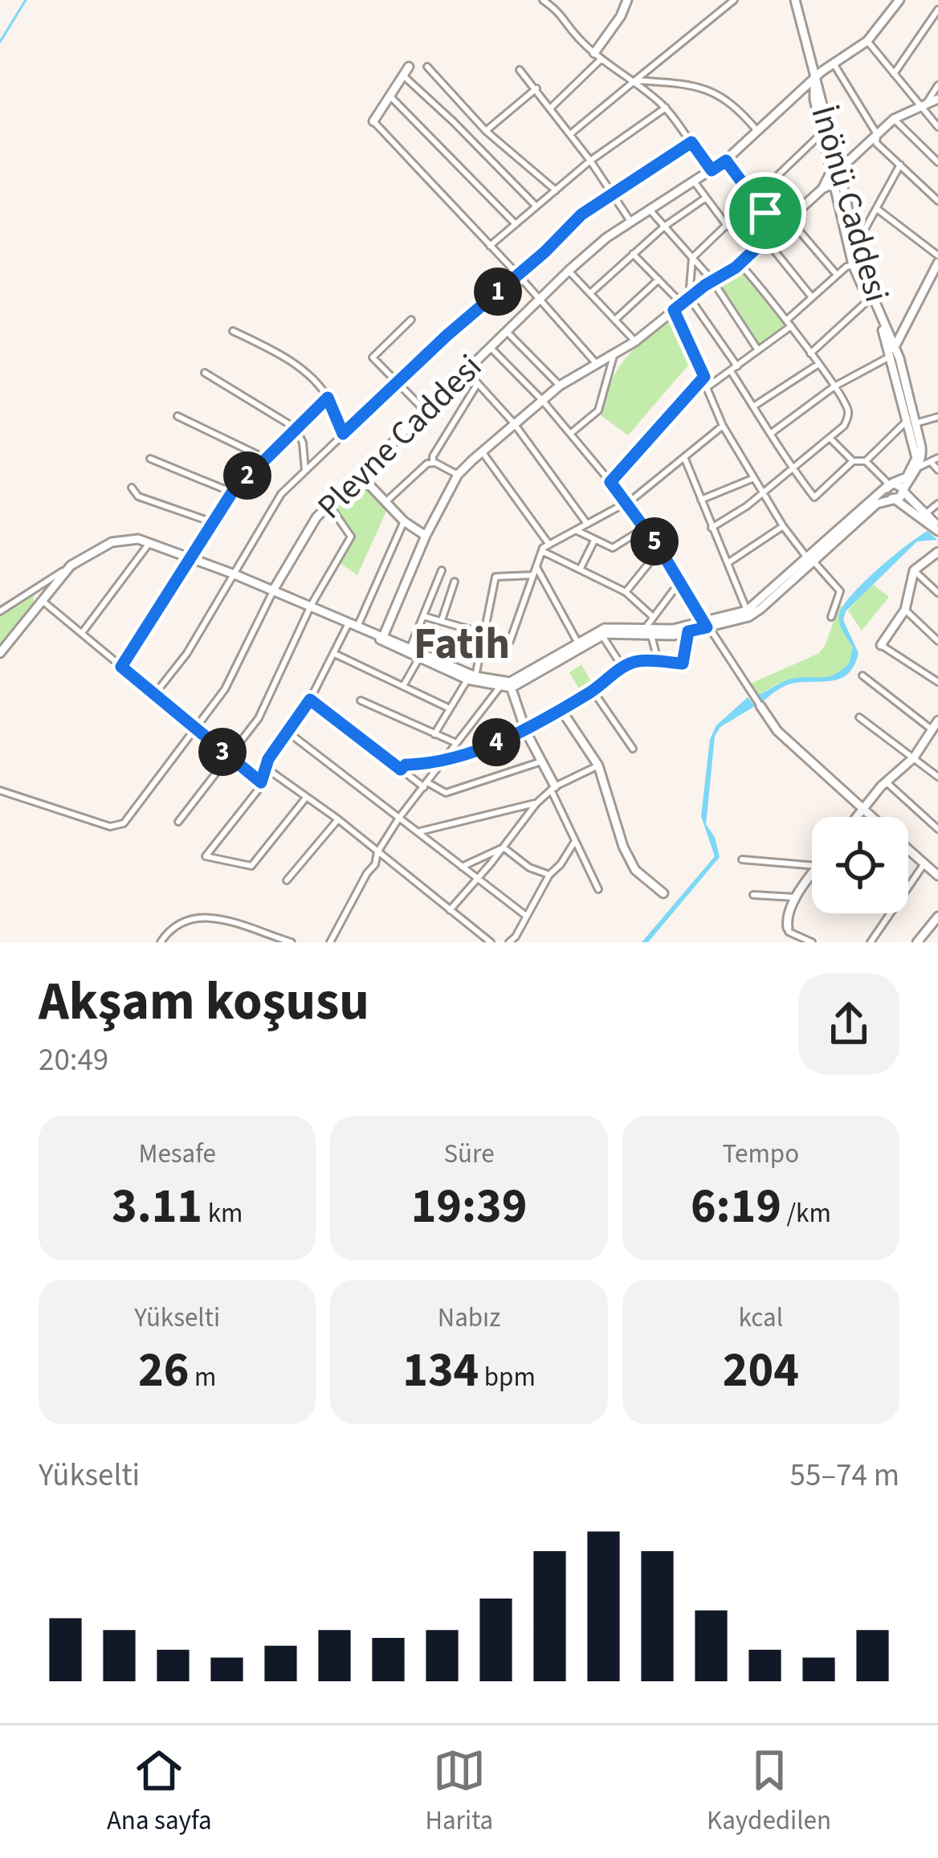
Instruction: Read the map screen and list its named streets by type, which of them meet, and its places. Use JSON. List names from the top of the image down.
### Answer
{
  "streets": {
    "street": ["İnönü Caddesi", "Plevne Caddesi"]
  },
  "crossings": [
    ["İnönü Caddesi", "Plevne Caddesi"]
  ],
  "districts": ["Fatih"],
  "page": {
    "pins": [
      "1",
      "2",
      "5",
      "4",
      "3"
    ],
    "heading": ["Akşam koşusu", "20:49"],
    "stats": [
      ["Mesafe", "3.11 km"],
      ["Süre", "19:39"],
      ["Tempo", "6:19 /km"],
      ["Yükselti", "26 m"],
      ["Nabız", "134 bpm"],
      ["kcal", "204"]
    ],
    "chart": ["Yükselti", "55–74 m"],
    "tabs": ["Ana sayfa", "Harita", "Kaydedilen"]
  }
}
